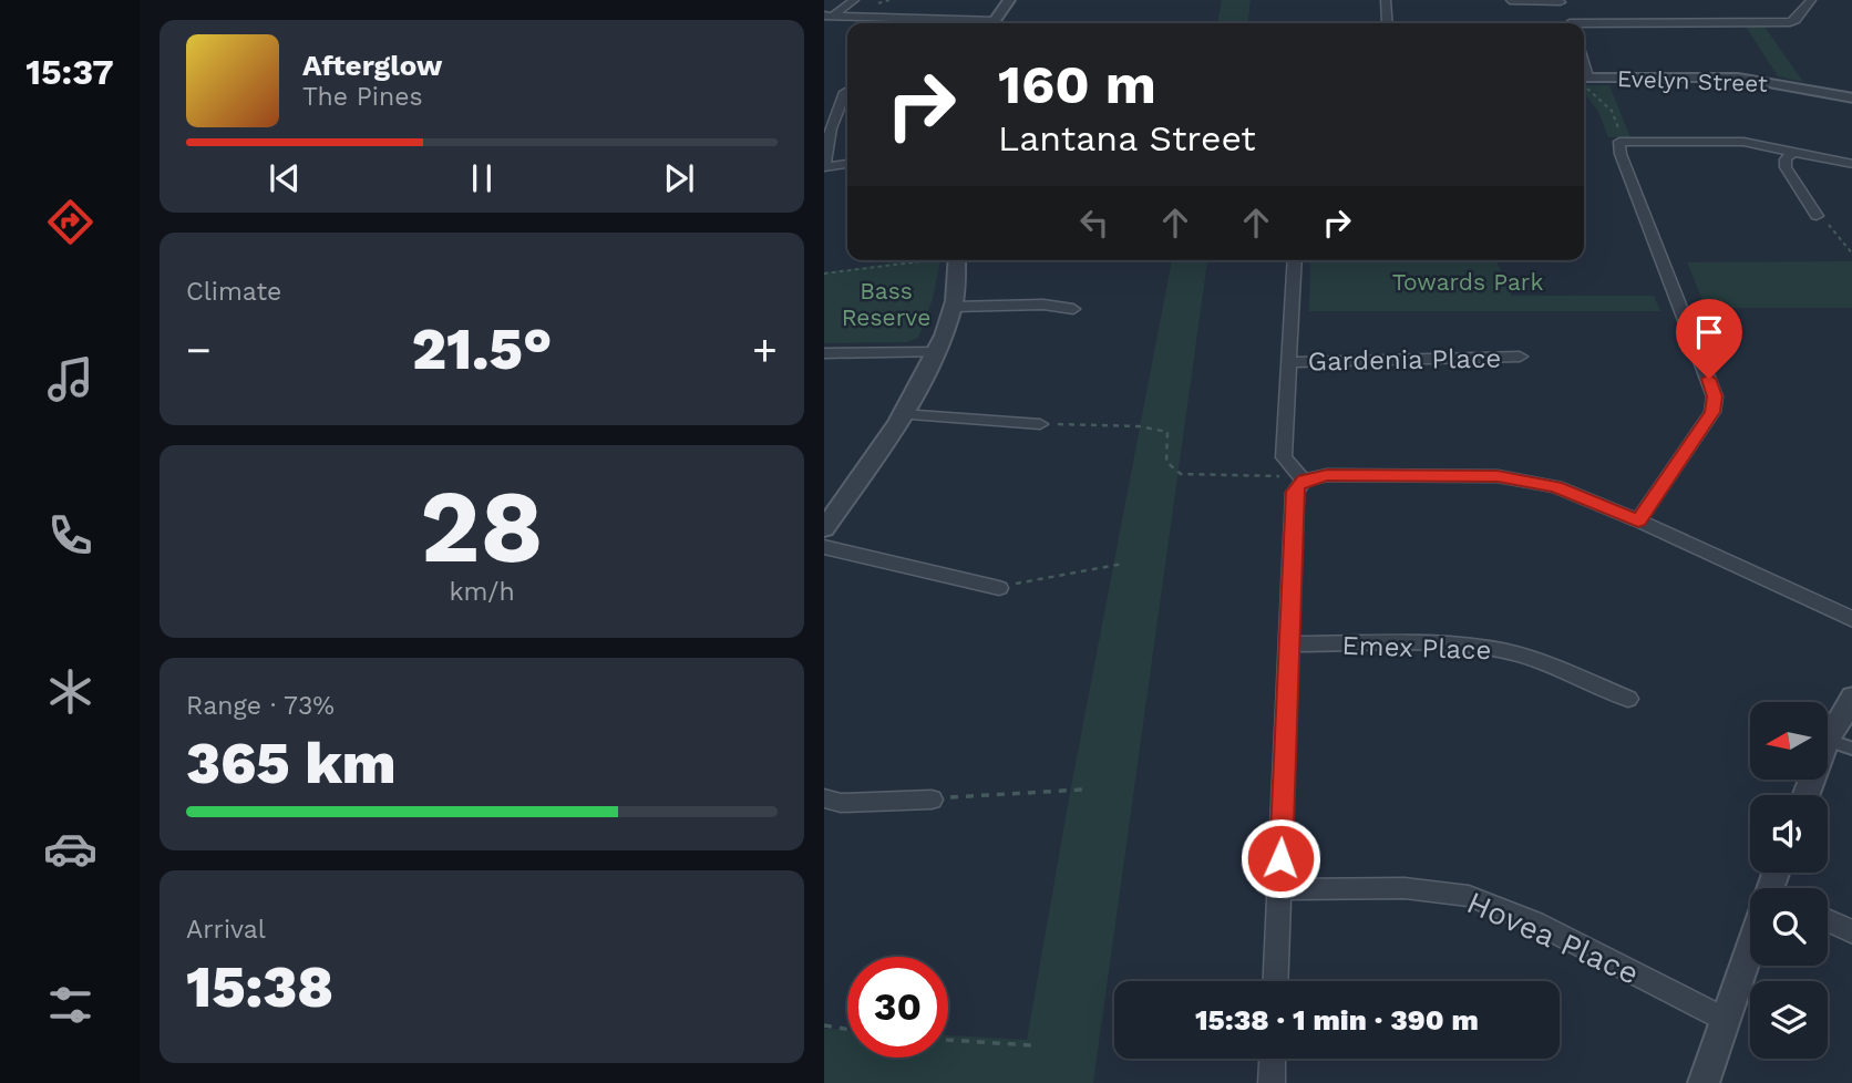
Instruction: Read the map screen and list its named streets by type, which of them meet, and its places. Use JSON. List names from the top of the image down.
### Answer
{
  "streets": {
    "street": [
      "Evelyn Street",
      "Gardenia Place",
      "Emex Place",
      "Hovea Place"
    ]
  },
  "parks": ["Towards Park", "Bass Reserve"],
  "north": "left",
  "page": {
    "tabs": "15:37",
    "turn": ["160 m", "Lantana Street"],
    "song": ["Afterglow", "The Pines"],
    "tile": [
      "Climate",
      ["28", "km/h"],
      ["Range · 73%", "365 km"],
      ["Arrival", "15:38"]
    ],
    "heat": ["−", "21.5°", "+"],
    "limit": "30",
    "trip": "15:38 · 1 min · 390 m"
  }
}
